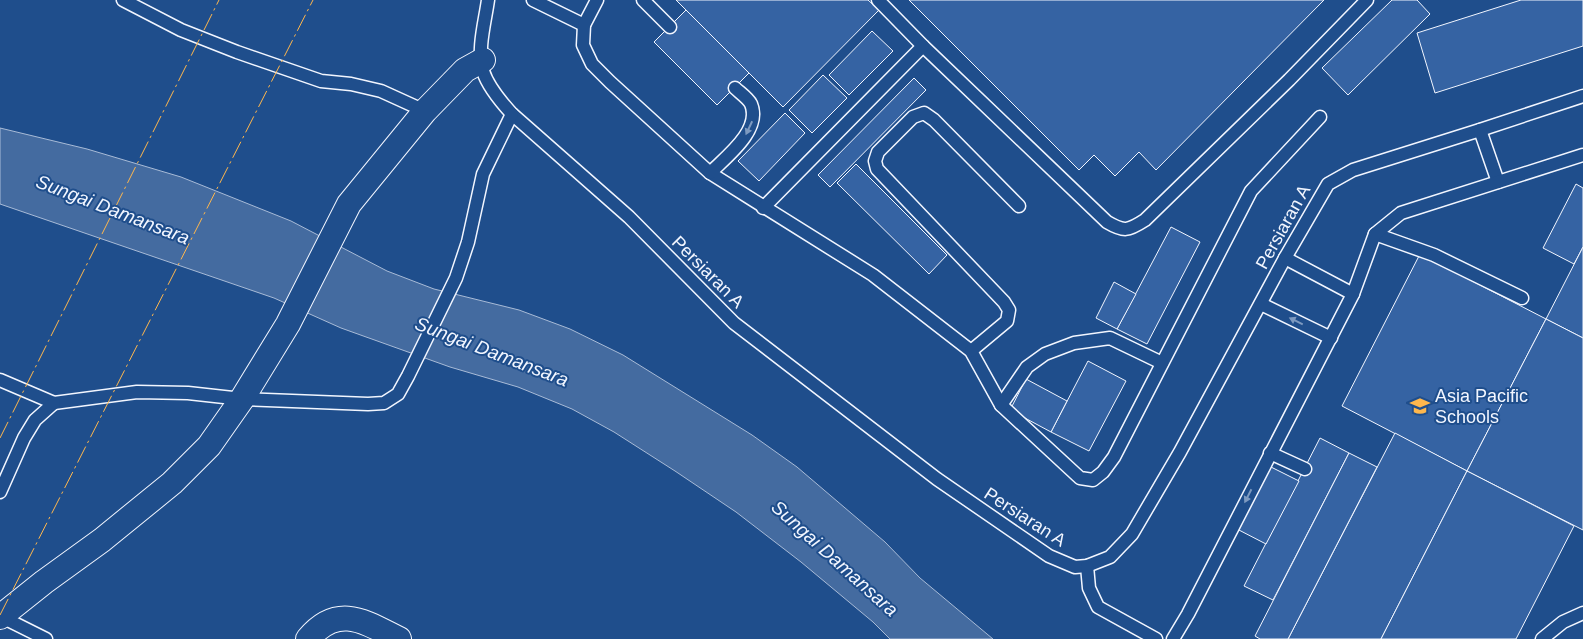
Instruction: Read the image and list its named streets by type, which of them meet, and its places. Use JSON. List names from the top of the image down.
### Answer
{
  "streets": {
    "lane": ["Persiaran A"]
  },
  "water": ["Sungai Damansara"],
  "places": {
    "school or university": ["Asia Pacific Schools"]
  }
}
